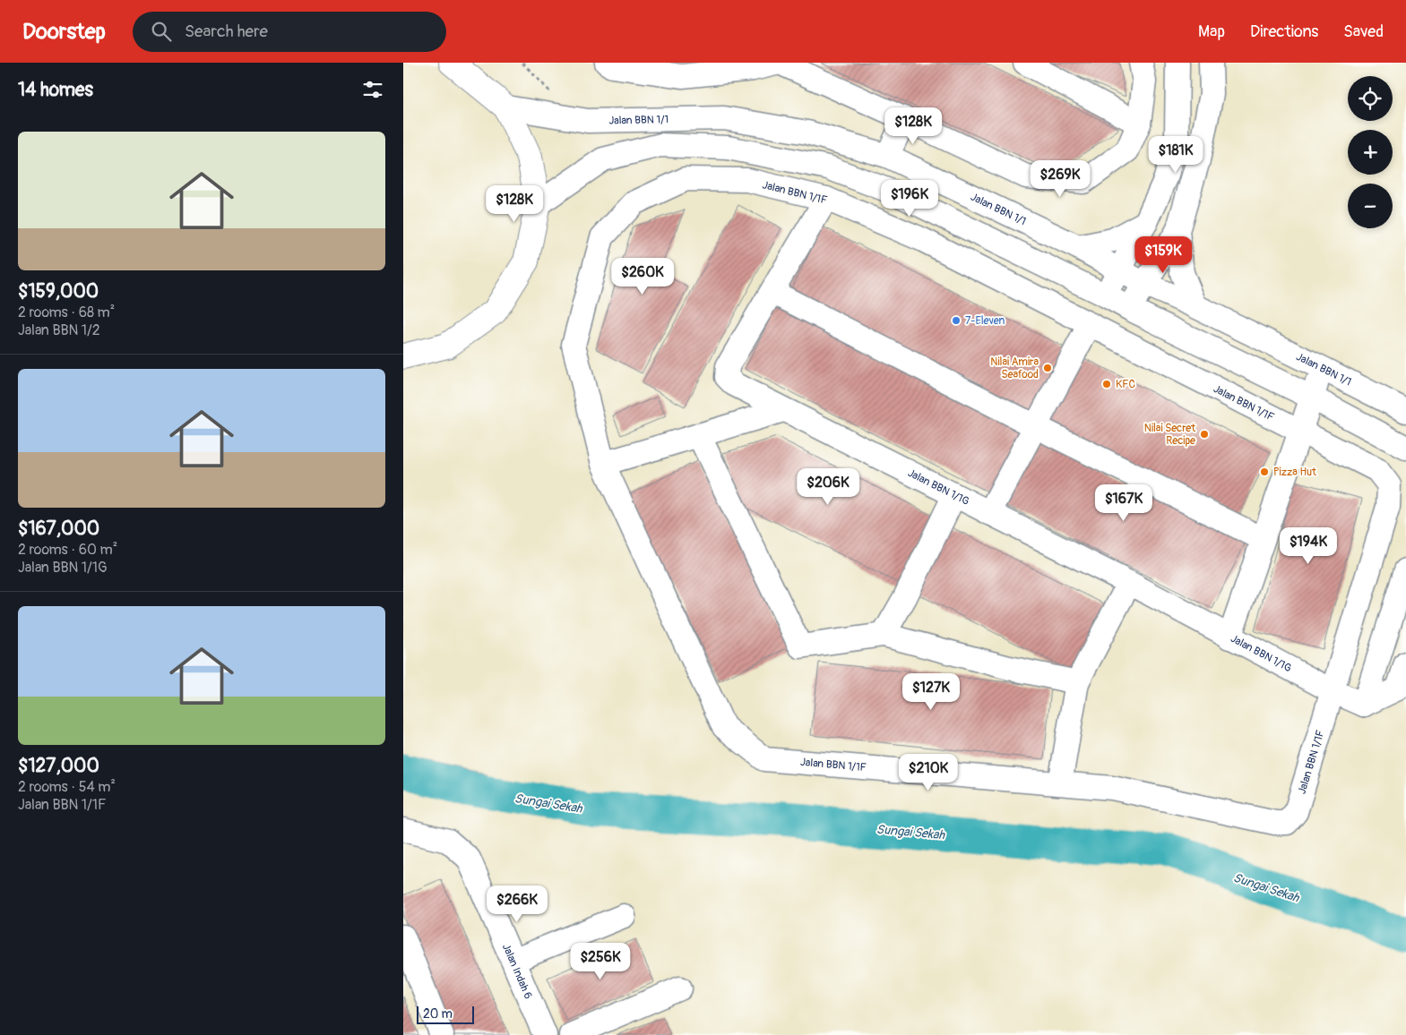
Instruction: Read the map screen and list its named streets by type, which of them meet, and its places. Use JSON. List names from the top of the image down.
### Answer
{
  "streets": {
    "street": [
      "Jalan BBN 1/1",
      "Jalan BBN 1/1F",
      "Jalan BBN 1/1G",
      "Jalan Indah 6"
    ]
  },
  "crossings": [
    ["Jalan BBN 1/1F", "Jalan BBN 1/1G"]
  ],
  "water": ["Sungai Sekah"],
  "places": [
    "7-Eleven",
    "Nilai Amira Seafood",
    "KFC",
    "Nilai Secret Recipe",
    "Pizza Hut"
  ],
  "scale_bar": "20 m",
  "page": {
    "header": "Doorstep",
    "search": "Search here",
    "nav": ["Map", "Directions", "Saved"],
    "heading": "14 homes",
    "map_buttons": ["+", "−"],
    "price": [
      "$128K",
      "$181K",
      "$269K",
      "$196K",
      "$128K",
      "$159K",
      "$260K",
      "$206K",
      "$167K",
      "$194K",
      "$127K",
      "$210K",
      "$266K",
      "$256K"
    ],
    "list": [
      {
        "name": "$159,000",
        "note": "2 rooms · 68 m² · Jalan BBN 1/2"
      },
      {
        "name": "$167,000",
        "note": "2 rooms · 60 m² · Jalan BBN 1/1G"
      },
      {
        "name": "$127,000",
        "note": "2 rooms · 54 m² · Jalan BBN 1/1F"
      }
    ],
    "scale": "20 m"
  }
}
